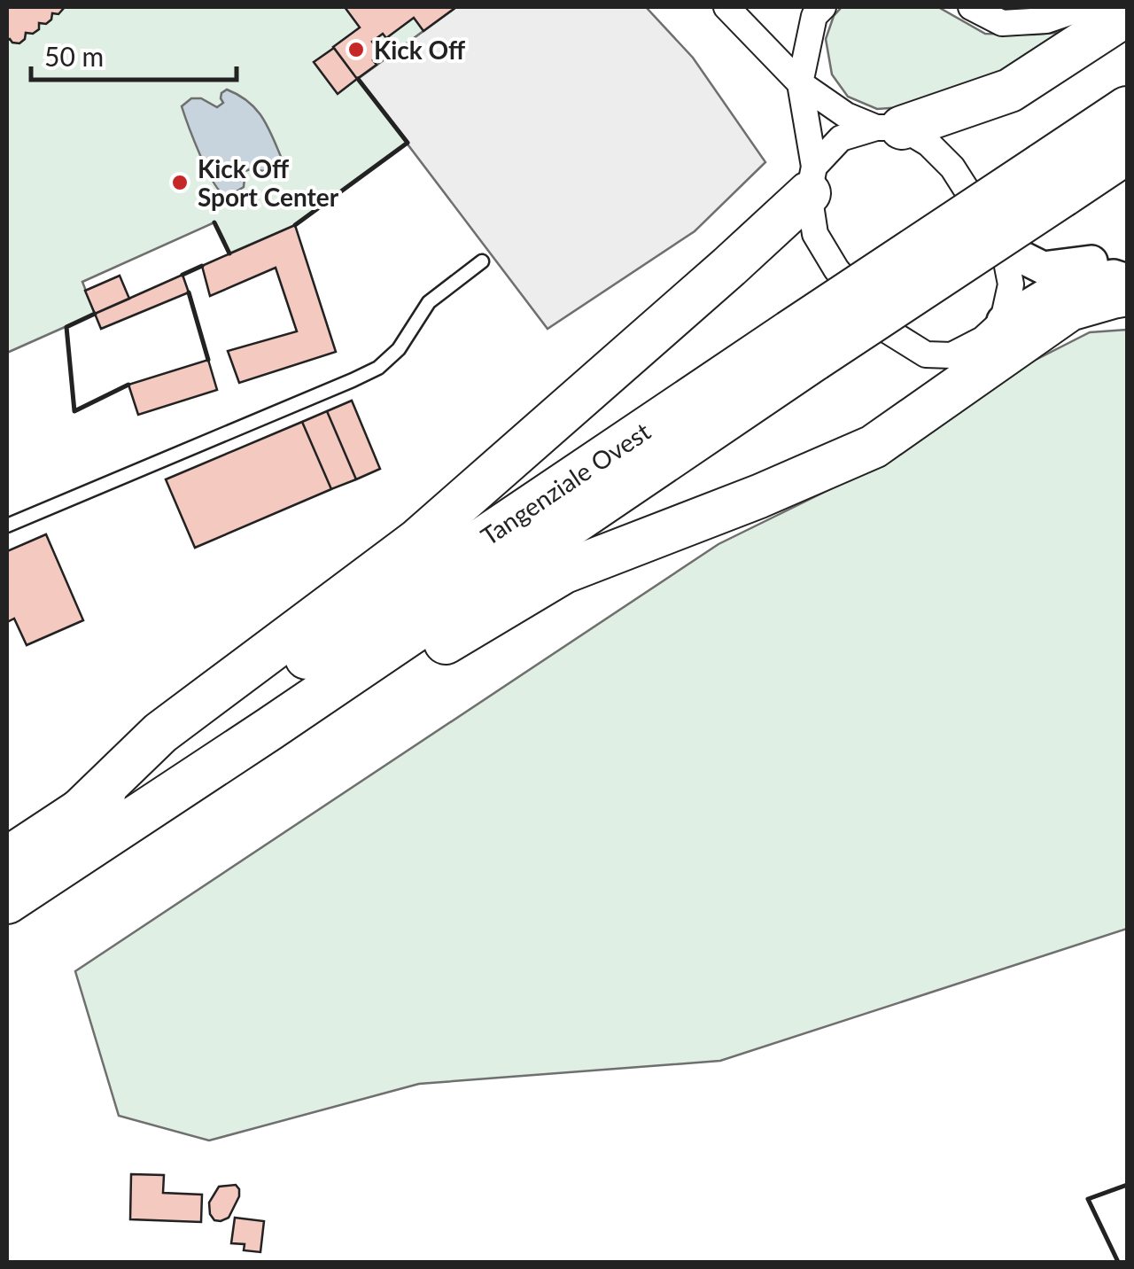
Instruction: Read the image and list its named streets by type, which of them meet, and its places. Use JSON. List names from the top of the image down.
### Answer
{
  "streets": {
    "highway": ["Tangenziale Ovest"]
  },
  "places": ["Kick Off", "Kick Off Sport Center"],
  "scale_bar": "50 m"
}
